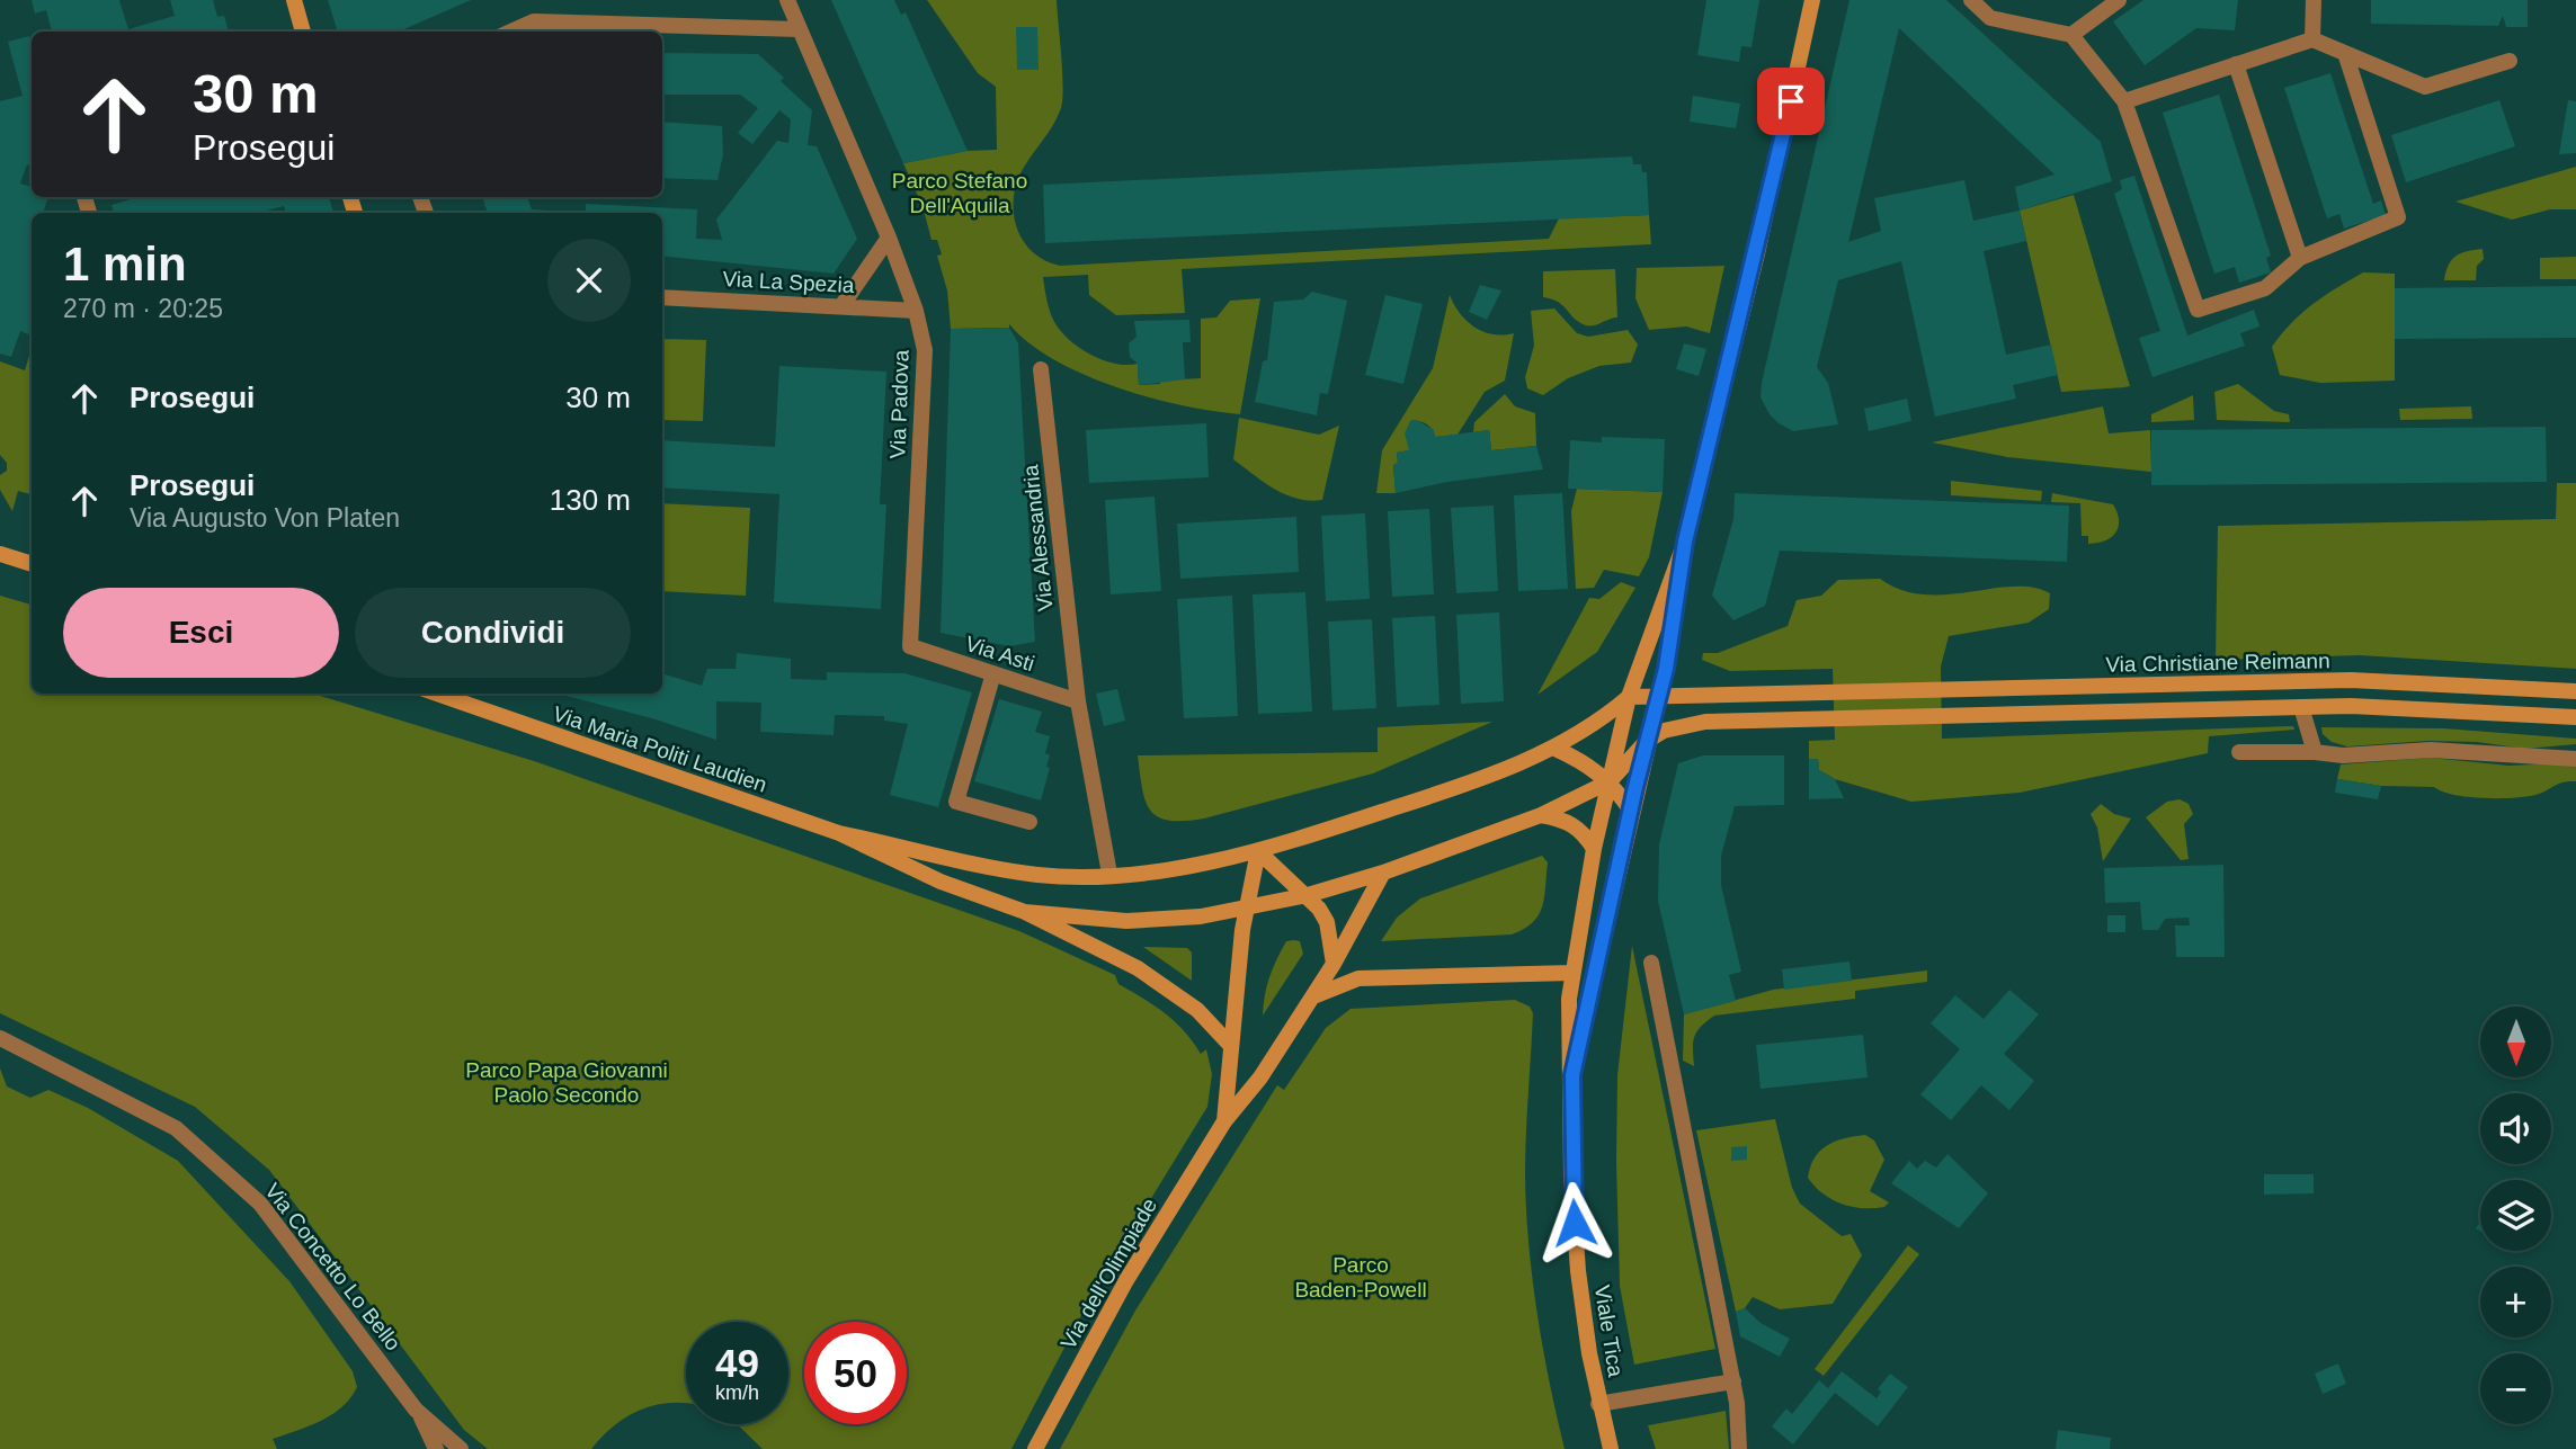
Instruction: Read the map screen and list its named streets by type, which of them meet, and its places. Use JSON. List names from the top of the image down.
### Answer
{
  "streets": {
    "street": [
      "Via La Spezia",
      "Via Padova",
      "Via Alessandria",
      "Via Asti",
      "Via Christiane Reimann",
      "Via Maria Politi Laudien",
      "Via Concetto Lo Bello",
      "Via dell'Olimpiade",
      "Viale Tica"
    ]
  },
  "crossings": [
    ["Via La Spezia", "Via Padova"],
    ["Via Padova", "Via Asti"],
    ["Via Alessandria", "Via Asti"]
  ],
  "parks": ["Parco Stefano Dell'Aquila", "Parco Papa Giovanni Paolo Secondo", "Parco Baden-Powell"],
  "north": "bottom",
  "page": {
    "turn": ["30 m", "Prosegui"],
    "heading": ["1 min", "270 m · 20:25"],
    "list": [
      {
        "name": "Prosegui",
        "value": "30 m"
      },
      {
        "name": "Prosegui",
        "note": "Via Augusto Von Platen",
        "value": "130 m"
      }
    ],
    "buttons": ["Esci", "Condividi"],
    "map_buttons": ["+", "−"],
    "speed": "49 km/h",
    "limit": "50"
  }
}
